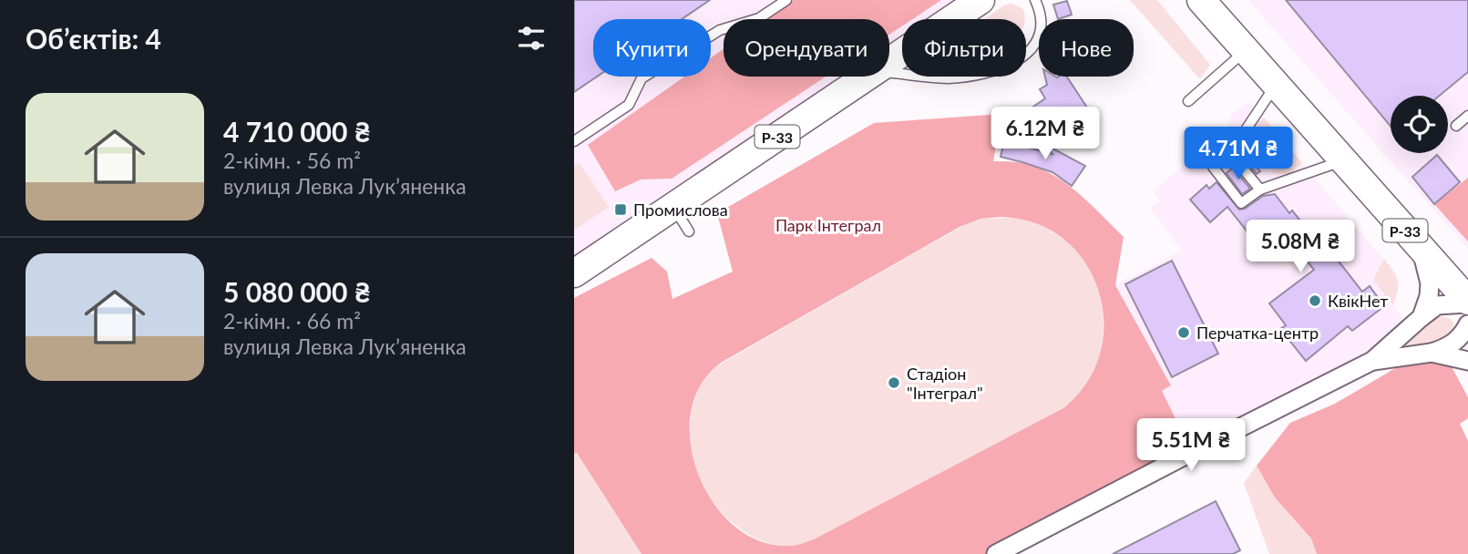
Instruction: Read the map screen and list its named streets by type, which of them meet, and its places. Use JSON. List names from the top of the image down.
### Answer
{
  "streets": {
    "main road": ["Р-33"]
  },
  "parks": ["Парк Інтеграл"],
  "places": {
    "transit": ["Промислова"],
    "other": ["КвікНет", "Перчатка-центр", "Стадіон \"Інтеграл\""]
  },
  "page": {
    "heading": "Об’єктів: 4",
    "chip": [
      "Купити",
      "Орендувати",
      "Фільтри",
      "Нове"
    ],
    "list": [
      {
        "name": "4 710 000 ₴",
        "note": "2-кімн. · 56 m² · вулиця Левка Лукʼяненка"
      },
      {
        "name": "5 080 000 ₴",
        "note": "2-кімн. · 66 m² · вулиця Левка Лукʼяненка"
      }
    ],
    "price": [
      "6.12M ₴",
      "4.71M ₴",
      "5.08M ₴",
      "5.51M ₴"
    ]
  }
}
